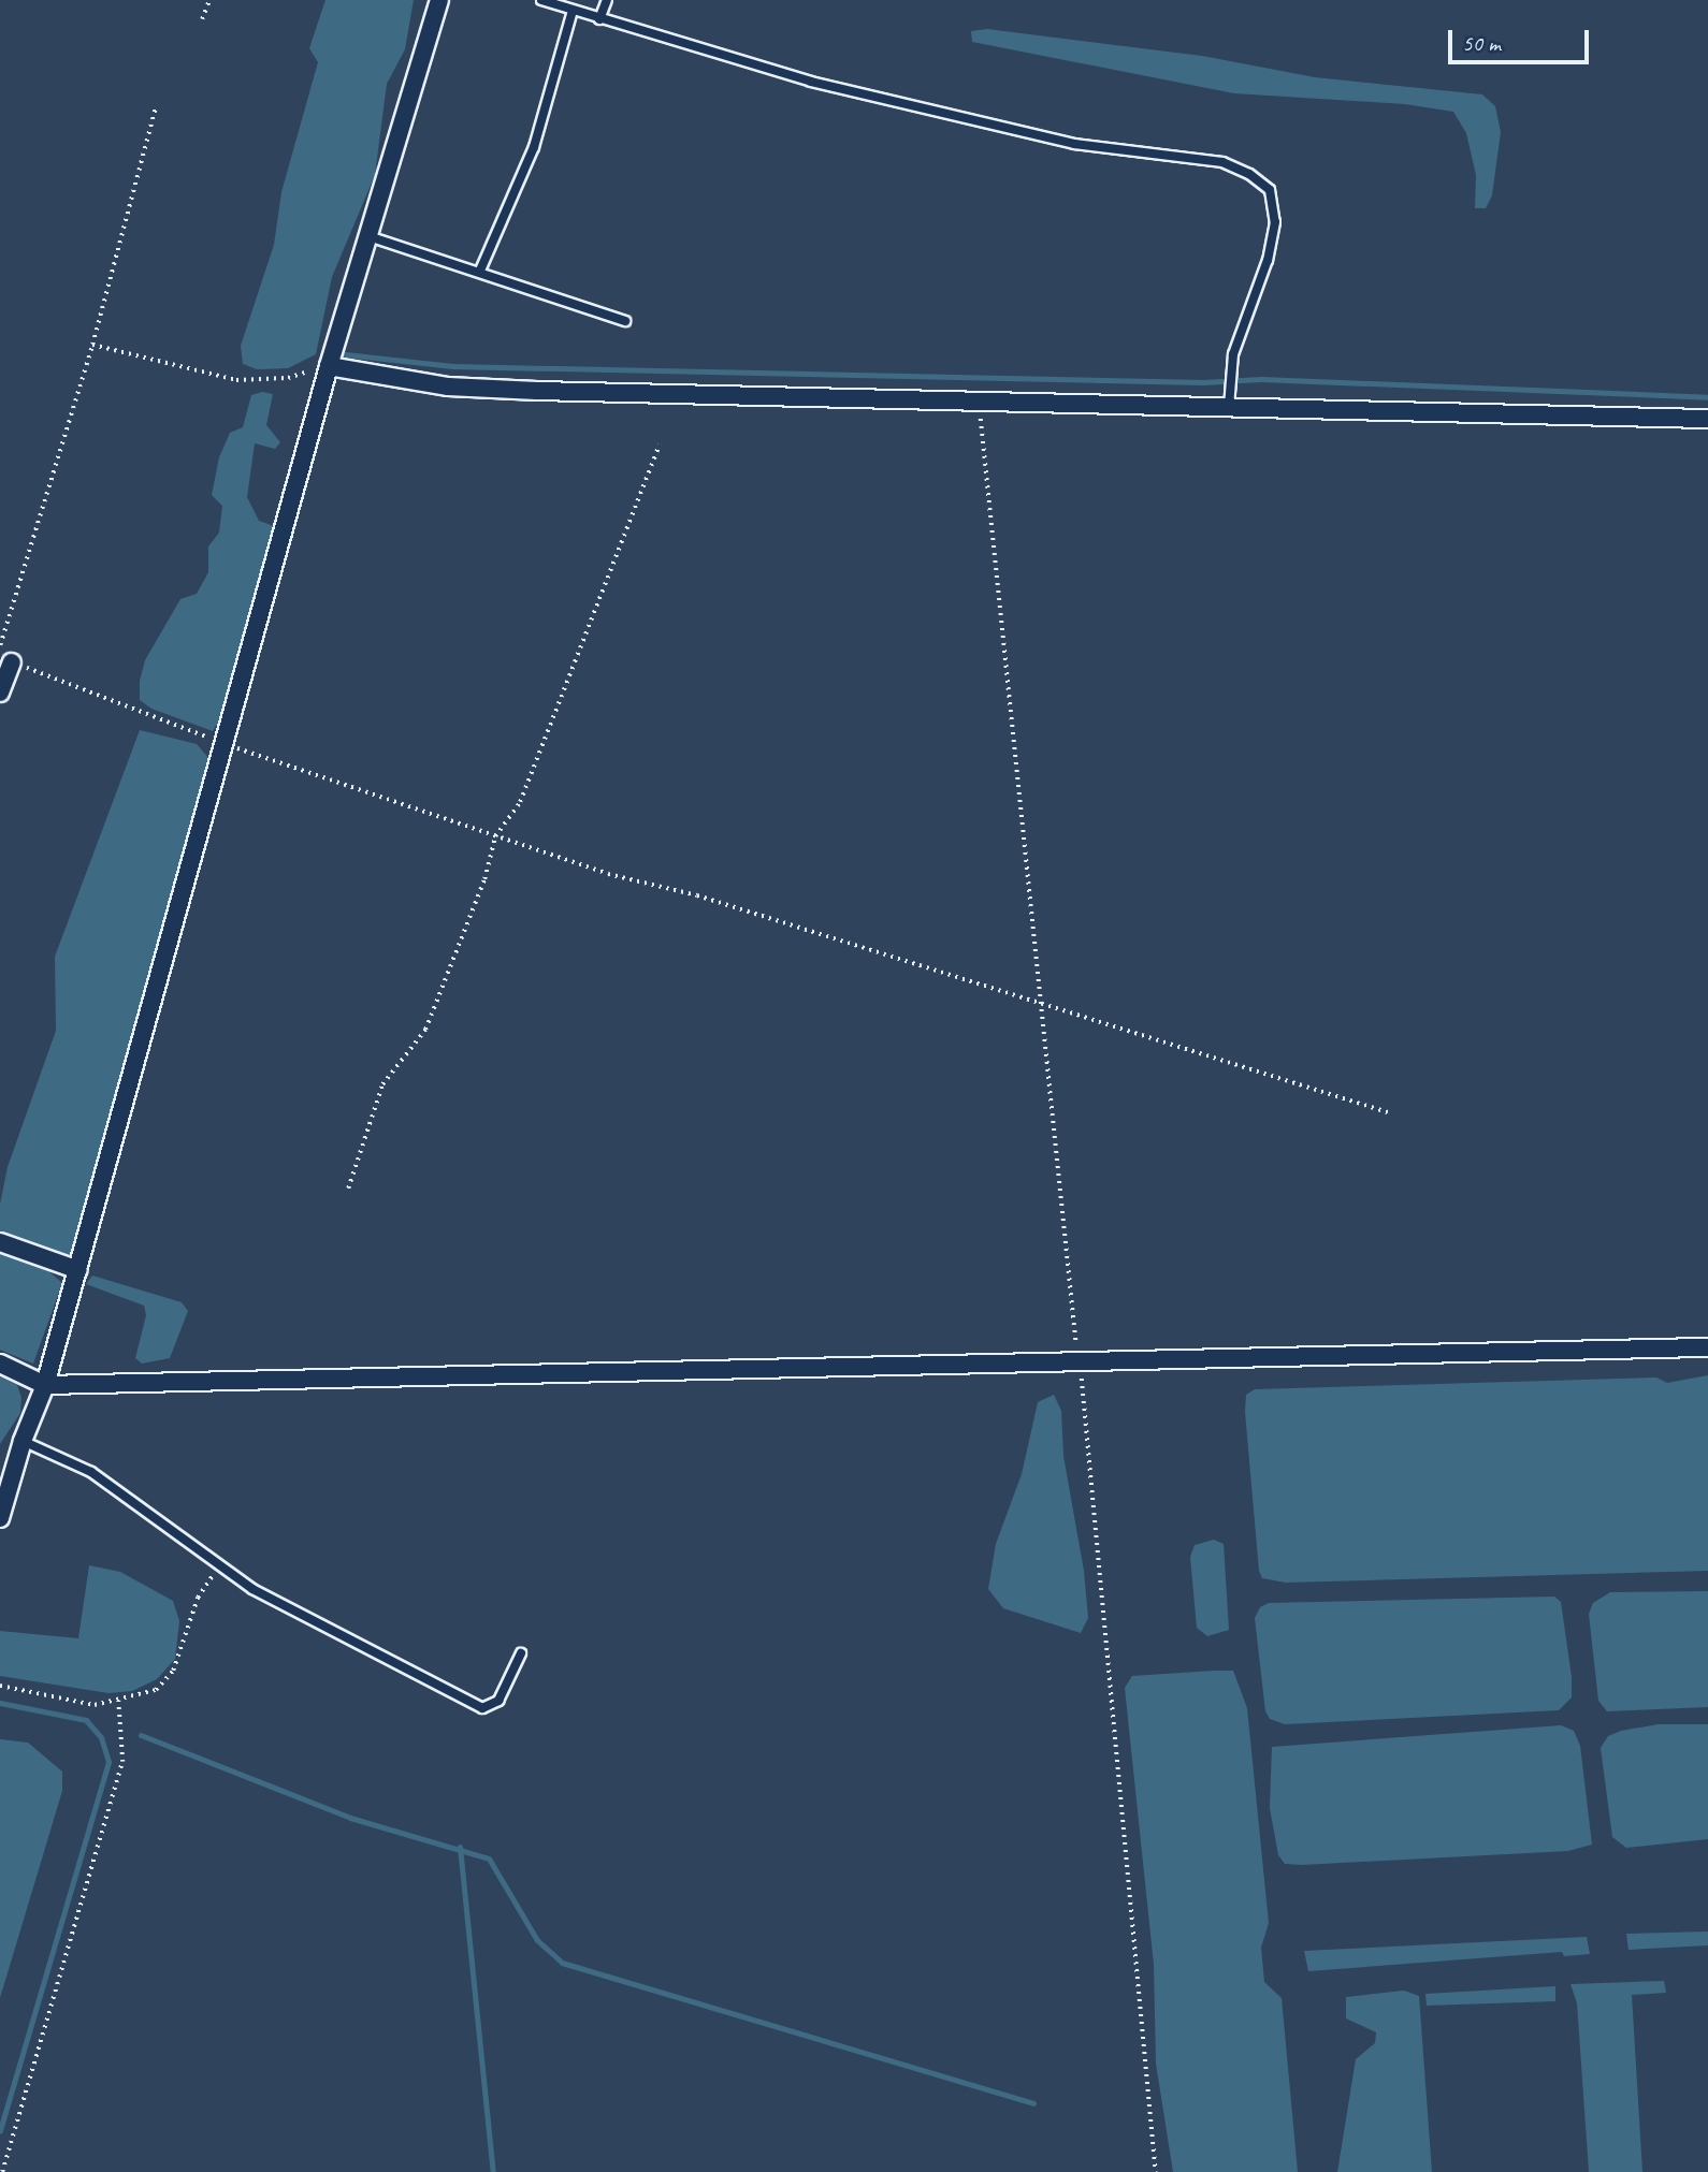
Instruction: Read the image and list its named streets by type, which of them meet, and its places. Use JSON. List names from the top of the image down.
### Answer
{
  "scale_bar": "50 m"
}
